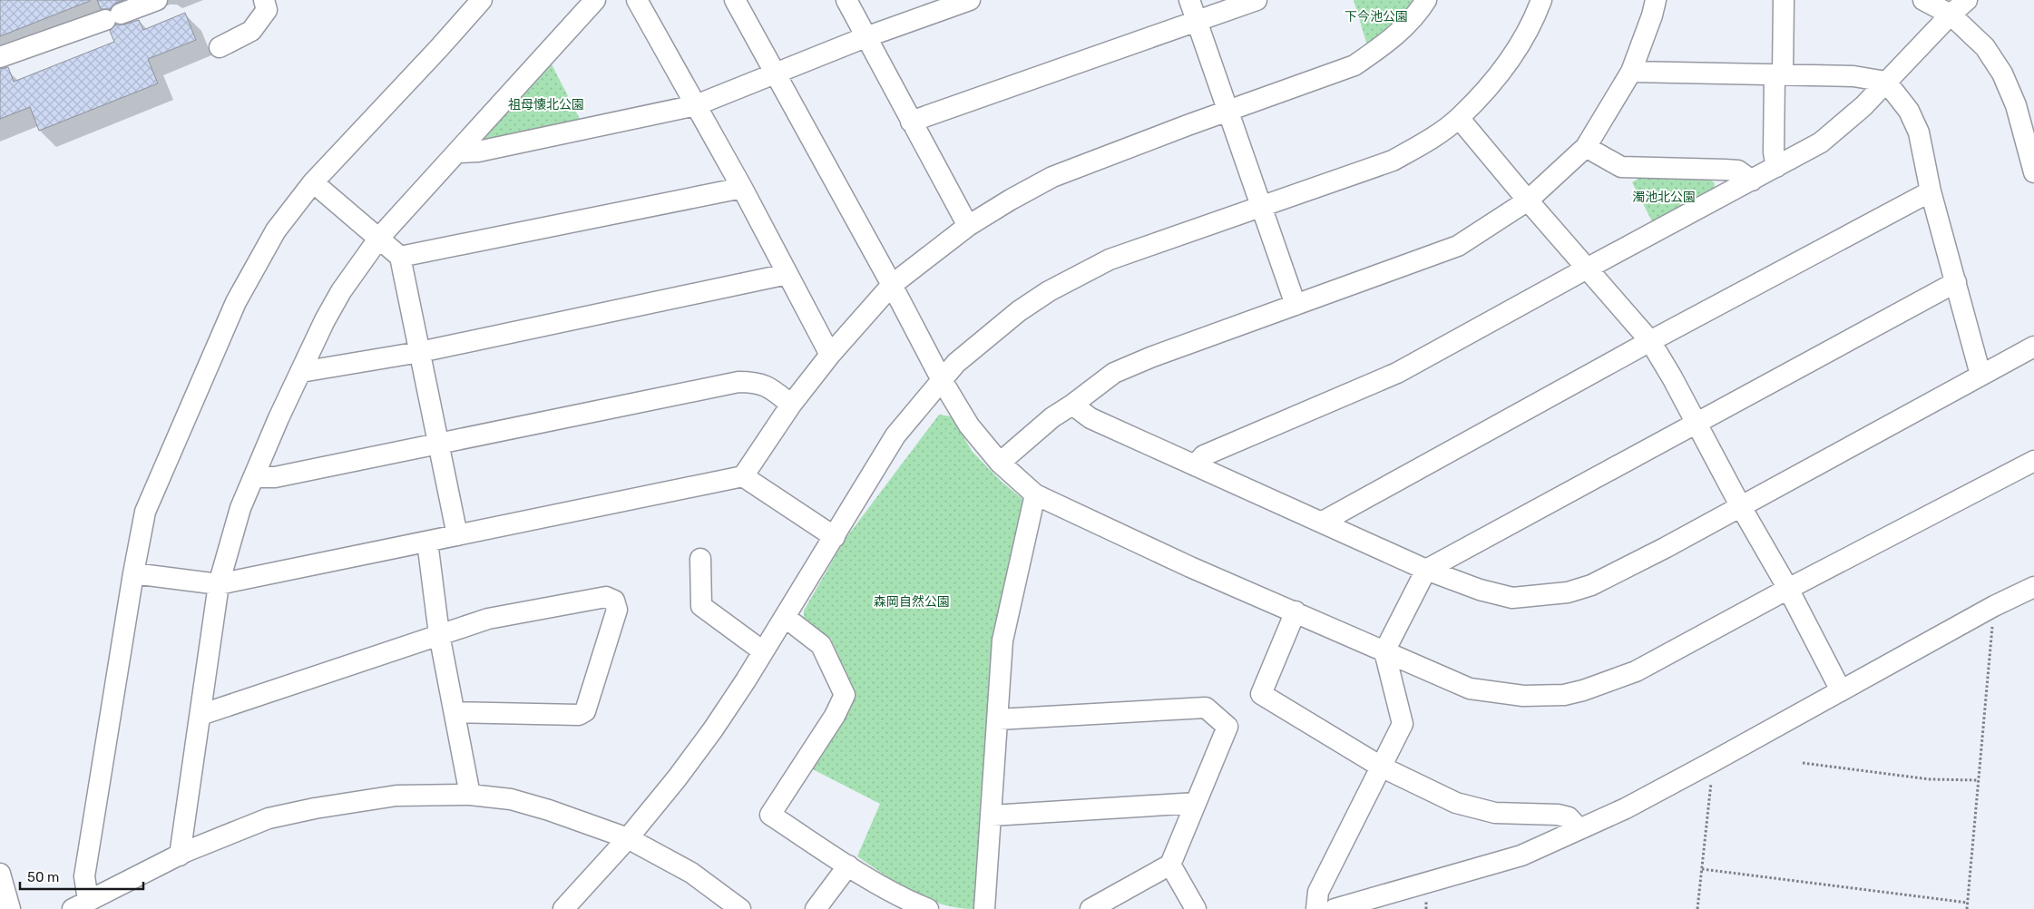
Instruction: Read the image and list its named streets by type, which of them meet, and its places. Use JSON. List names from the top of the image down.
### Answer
{
  "parks": [
    "下今池公園",
    "祖母懐北公園",
    "濁池北公園",
    "森岡自然公園"
  ],
  "scale_bar": "50 m"
}
